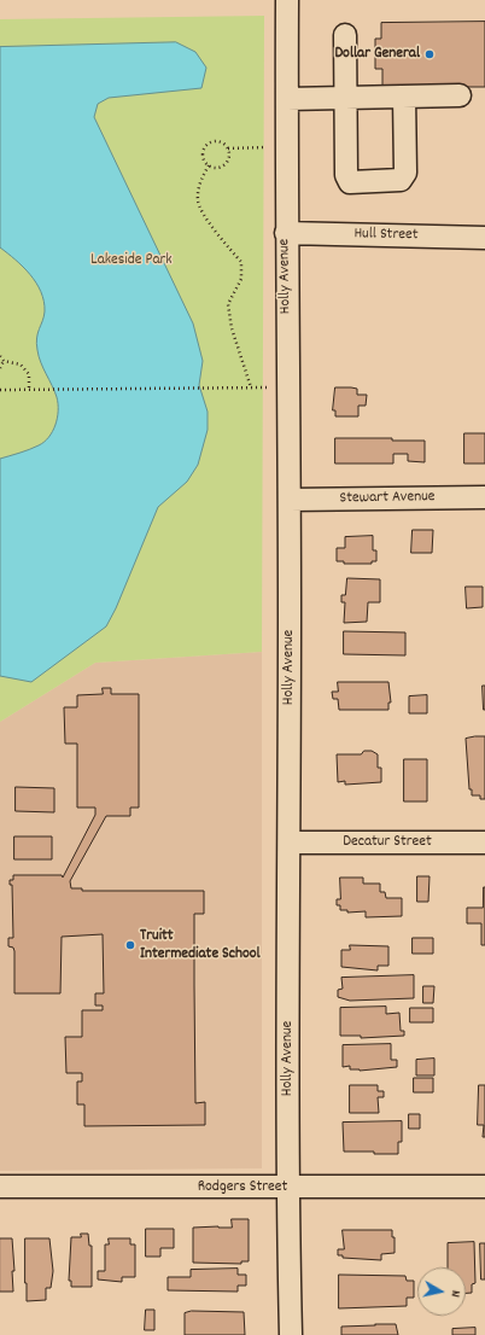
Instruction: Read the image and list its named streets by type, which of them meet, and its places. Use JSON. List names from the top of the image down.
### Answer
{
  "streets": {
    "street": [
      "Hull Street",
      "Holly Avenue",
      "Stewart Avenue",
      "Decatur Street",
      "Rodgers Street"
    ]
  },
  "crossings": [
    ["Hull Street", "Holly Avenue"],
    ["Holly Avenue", "Stewart Avenue"],
    ["Holly Avenue", "Decatur Street"],
    ["Holly Avenue", "Rodgers Street"]
  ],
  "parks": ["Lakeside Park"],
  "places": ["Dollar General", "Truitt Intermediate School"],
  "north": "right"
}
